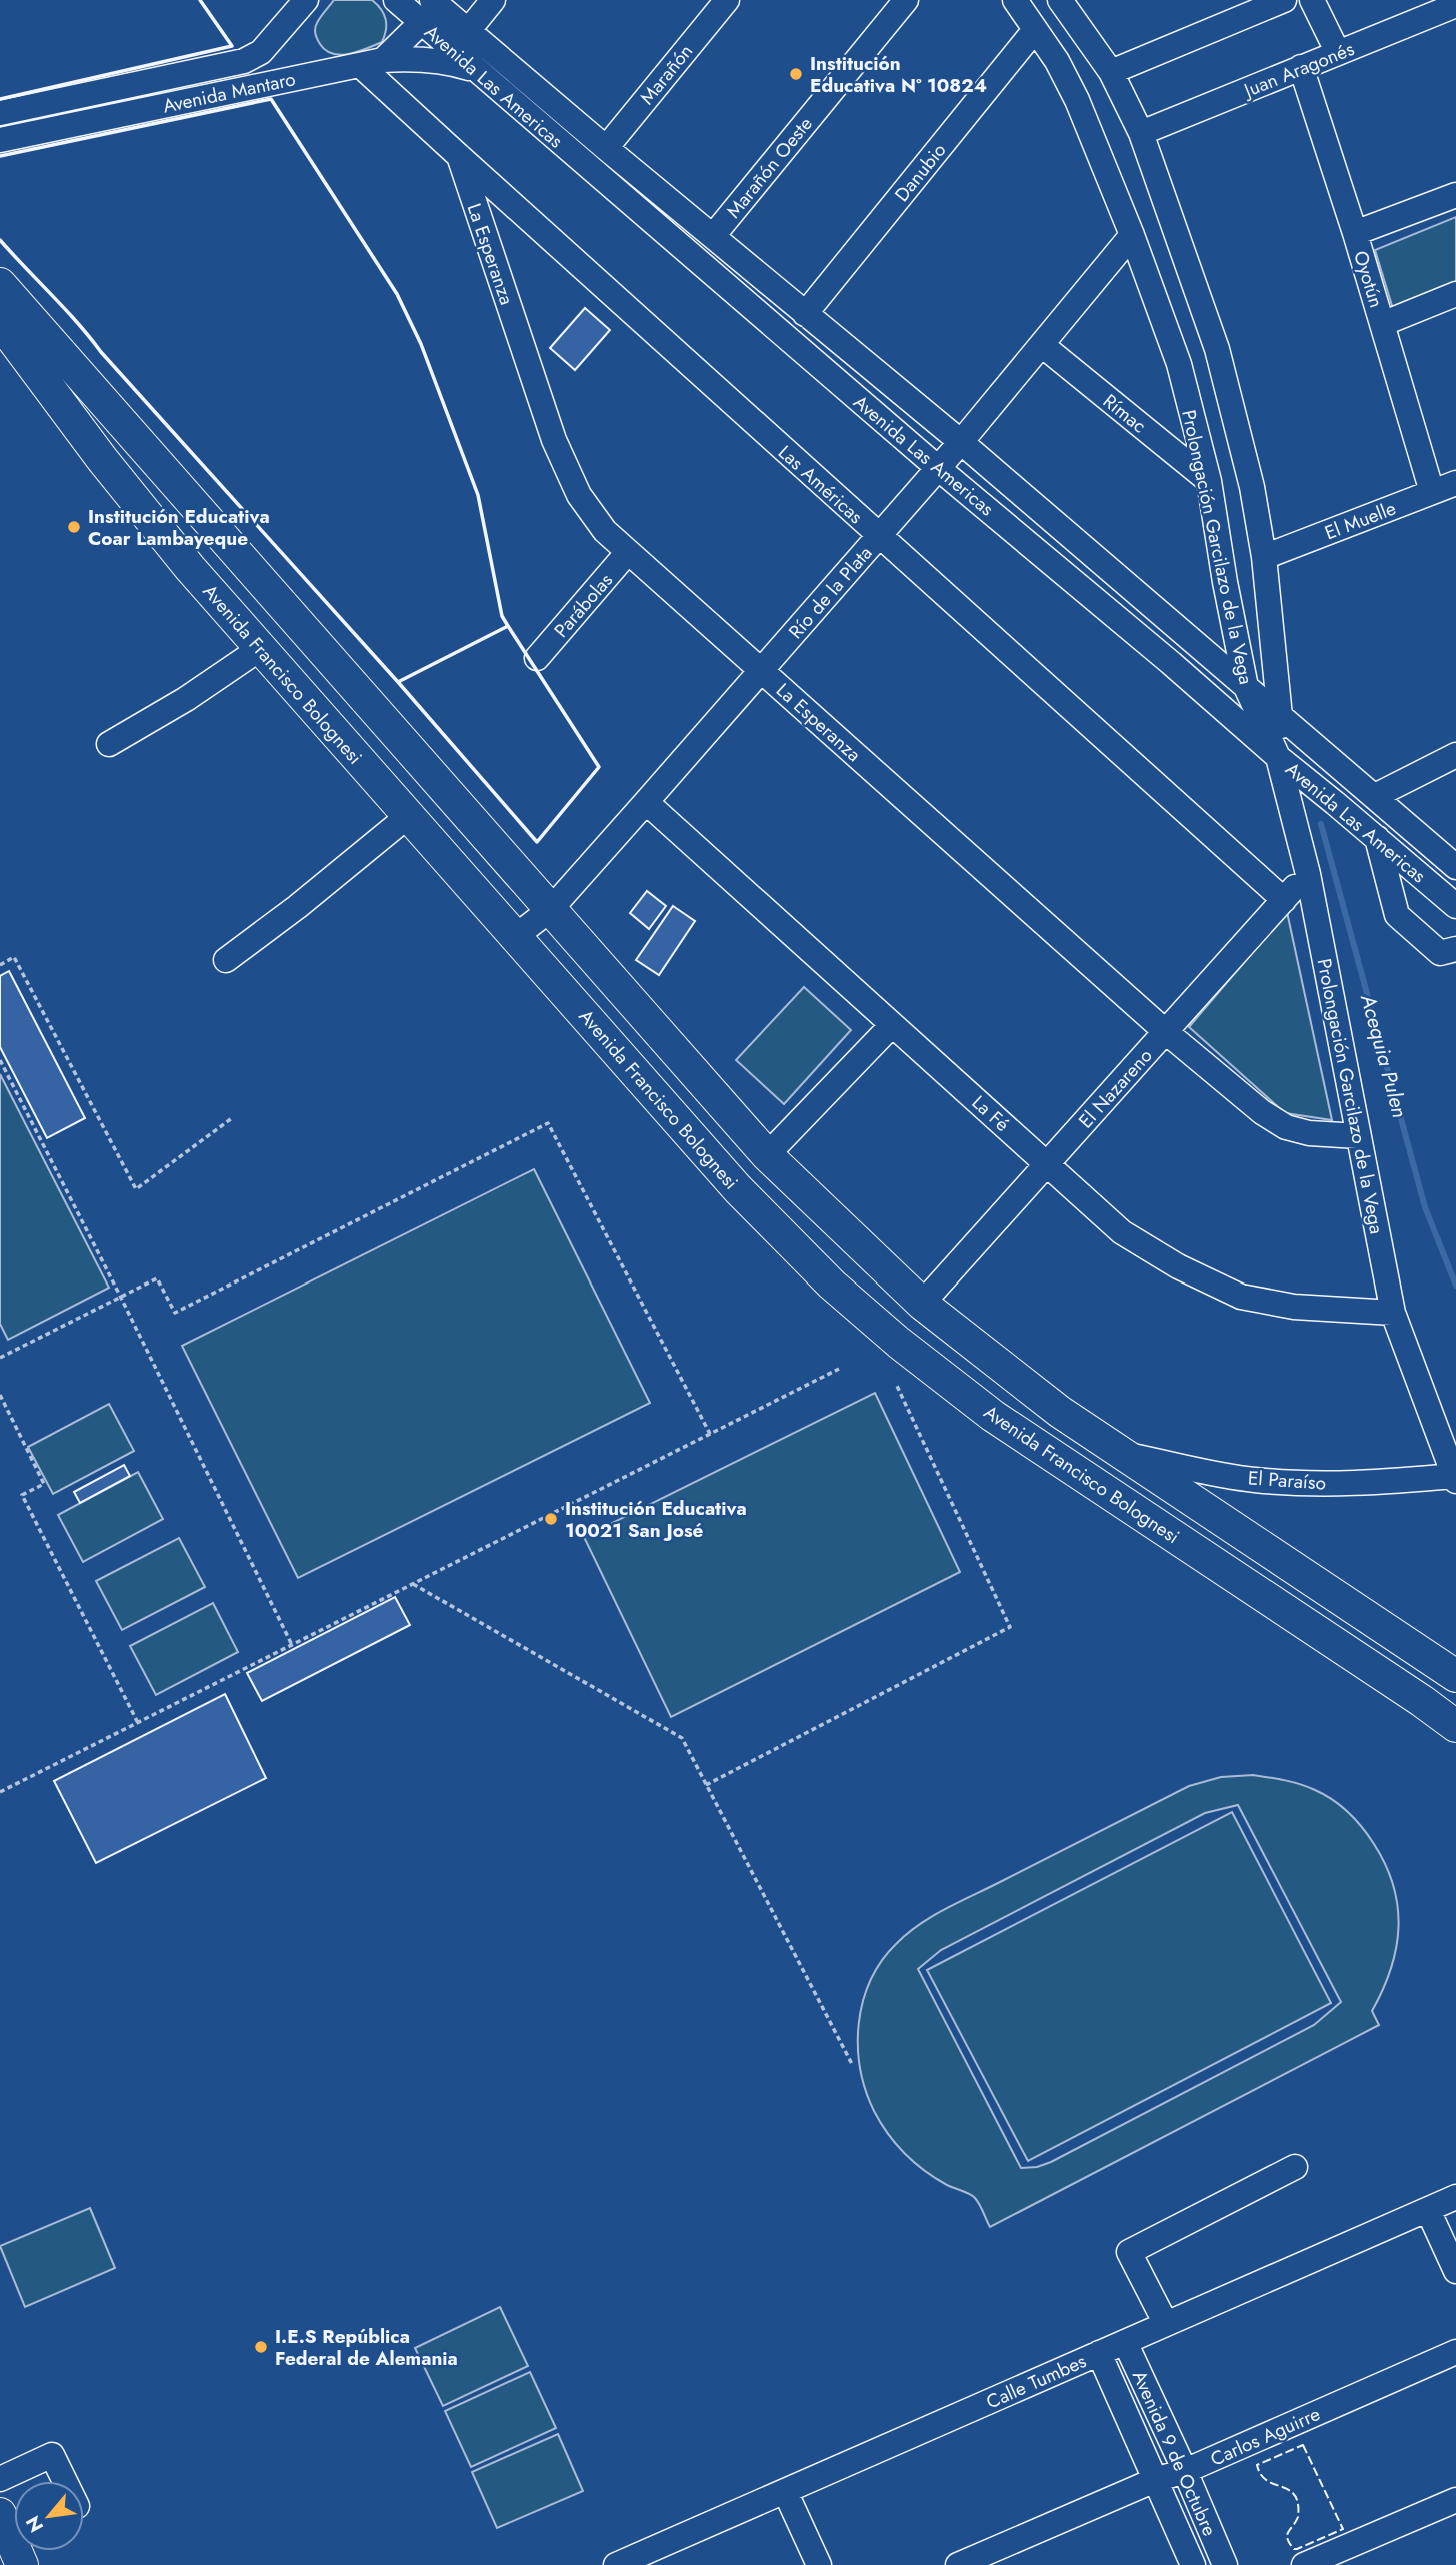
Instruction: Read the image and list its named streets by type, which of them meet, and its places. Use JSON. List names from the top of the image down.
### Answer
{
  "streets": {
    "main road": ["Avenida Francisco Bolognesi"],
    "street": [
      "Juan Aragonés",
      "Marañón",
      "Avenida Las Americas",
      "Avenida Mantaro",
      "Marañón Oeste",
      "Danubio",
      "La Esperanza",
      "Oyotún",
      "Rímac",
      "Las Américas",
      "El Muelle",
      "Prolongación Garcilazo de la Vega",
      "Río de la Plata",
      "Parábolas",
      "El Nazareno",
      "La Fé",
      "El Paraíso",
      "Calle Tumbes",
      "Carlos Aguirre",
      "Avenida 9 de Octubre"
    ]
  },
  "crossings": [
    ["Juan Aragonés", "Oyotún"],
    ["Marañón", "Avenida Las Americas"],
    ["Avenida Las Americas", "Avenida Mantaro"],
    ["Avenida Las Americas", "Marañón Oeste"],
    ["Avenida Las Americas", "Danubio"],
    ["Avenida Las Americas", "Prolongación Garcilazo de la Vega"],
    ["Avenida Las Americas", "Río de la Plata"],
    ["Avenida Mantaro", "Las Américas"],
    ["Danubio", "Prolongación Garcilazo de la Vega"],
    ["La Esperanza", "Las Américas"],
    ["La Esperanza", "Prolongación Garcilazo de la Vega"],
    ["La Esperanza", "Río de la Plata"],
    ["La Esperanza", "Parábolas"],
    ["La Esperanza", "El Nazareno"],
    ["Oyotún", "El Muelle"],
    ["Rímac", "Prolongación Garcilazo de la Vega"],
    ["Rímac", "Río de la Plata"],
    ["Las Américas", "Río de la Plata"],
    ["Las Américas", "El Nazareno"],
    ["Prolongación Garcilazo de la Vega", "Río de la Plata"],
    ["Prolongación Garcilazo de la Vega", "El Nazareno"],
    ["Prolongación Garcilazo de la Vega", "La Fé"],
    ["Prolongación Garcilazo de la Vega", "El Paraíso"],
    ["Río de la Plata", "Avenida Francisco Bolognesi"],
    ["Río de la Plata", "La Fé"],
    ["Avenida Francisco Bolognesi", "El Nazareno"],
    ["Avenida Francisco Bolognesi", "El Paraíso"],
    ["El Nazareno", "La Fé"],
    ["Calle Tumbes", "Avenida 9 de Octubre"],
    ["Carlos Aguirre", "Avenida 9 de Octubre"]
  ],
  "water": ["Acequia Pulen"],
  "places": [
    "Institución Educativa Nº 10824",
    "Institución Educativa Coar Lambayeque",
    "Institución Educativa 10021 San José",
    "I.E.S República Federal de Alemania"
  ],
  "north": "bottom left"
}
